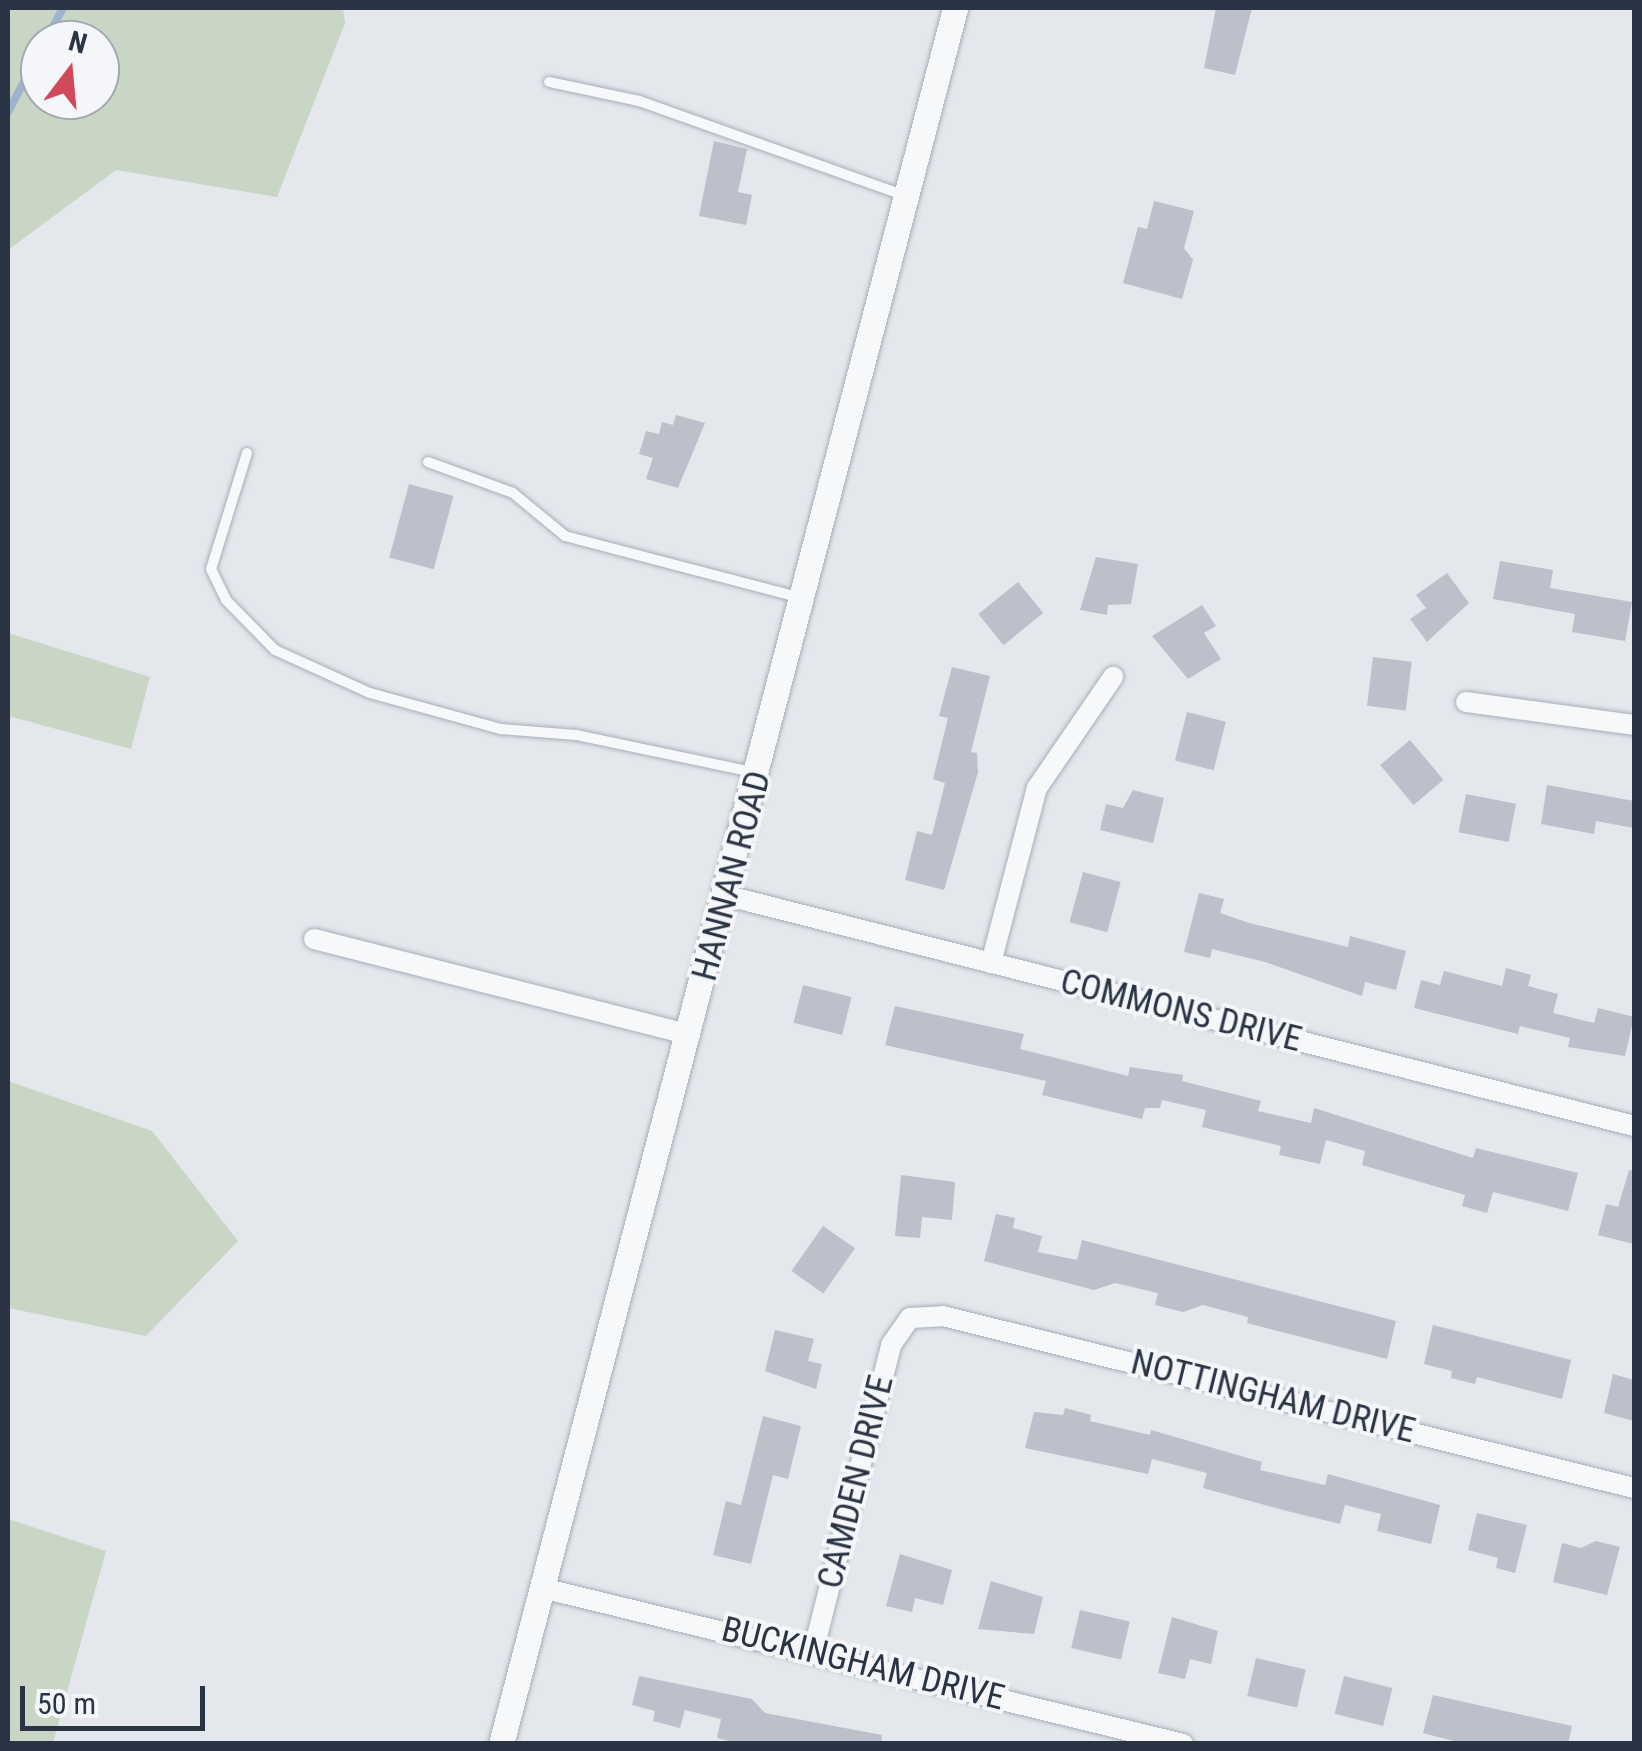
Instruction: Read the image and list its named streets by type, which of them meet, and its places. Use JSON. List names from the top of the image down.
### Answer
{
  "streets": {
    "street": [
      "HANNAN ROAD",
      "COMMONS DRIVE",
      "NOTTINGHAM DRIVE",
      "CAMDEN DRIVE",
      "BUCKINGHAM DRIVE"
    ]
  },
  "crossings": [
    ["HANNAN ROAD", "COMMONS DRIVE"],
    ["HANNAN ROAD", "BUCKINGHAM DRIVE"],
    ["NOTTINGHAM DRIVE", "CAMDEN DRIVE"],
    ["CAMDEN DRIVE", "BUCKINGHAM DRIVE"]
  ],
  "scale_bar": "50 m",
  "north": "top"
}
